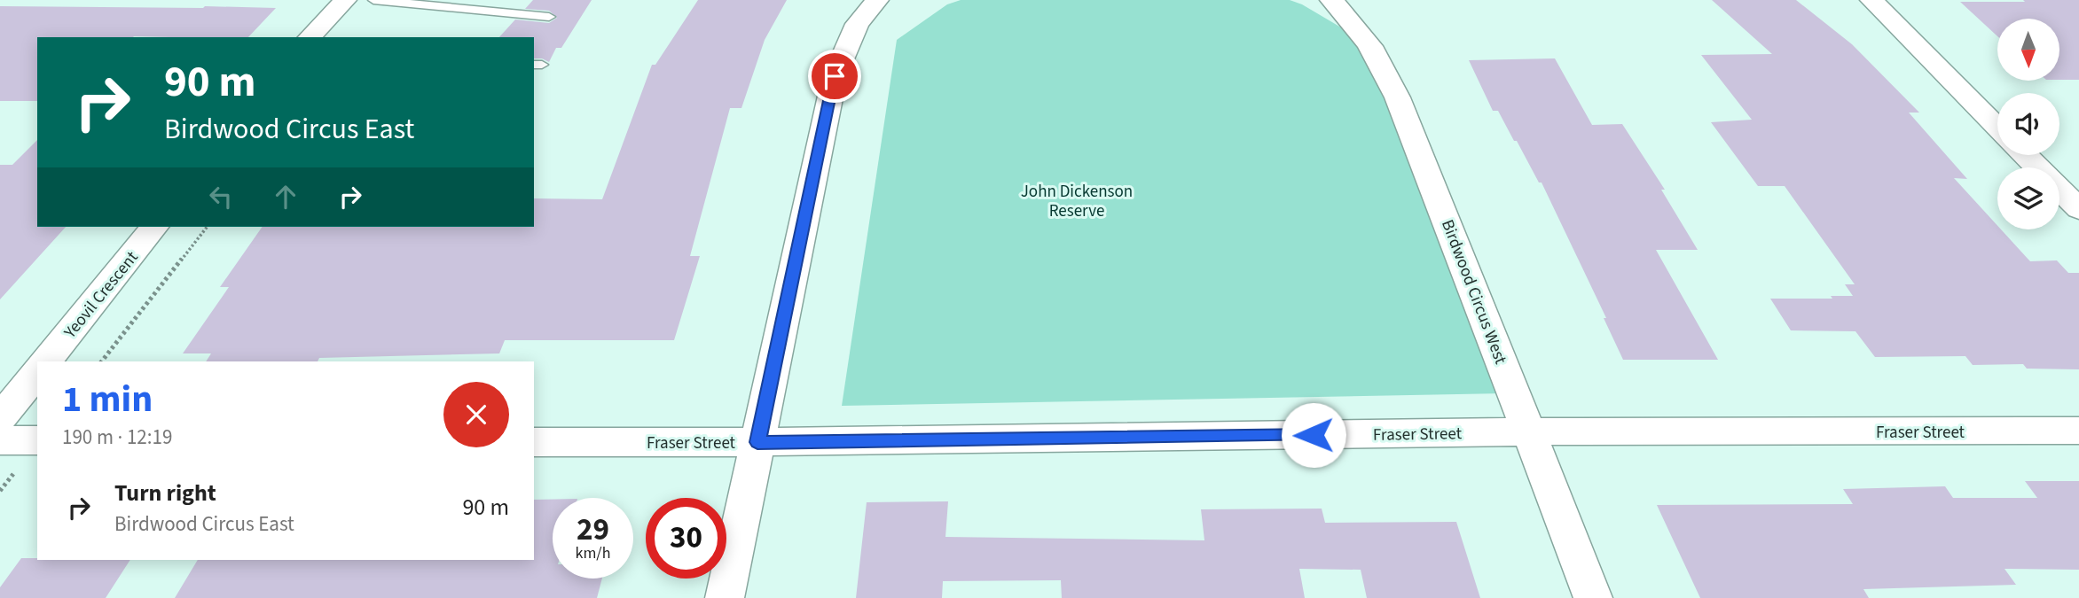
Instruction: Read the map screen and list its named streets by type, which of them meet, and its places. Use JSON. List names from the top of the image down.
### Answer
{
  "streets": {
    "street": ["Birdwood Circus West", "Yeovil Crescent", "Fraser Street"]
  },
  "crossings": [
    ["Birdwood Circus West", "Fraser Street"]
  ],
  "parks": ["John Dickenson Reserve"],
  "north": "bottom",
  "page": {
    "turn": ["90 m", "Birdwood Circus East"],
    "heading": ["1 min", "190 m · 12:19"],
    "list": [
      {
        "name": "Turn right",
        "note": "Birdwood Circus East",
        "value": "90 m"
      }
    ],
    "speed": "29 km/h",
    "limit": "30"
  }
}
